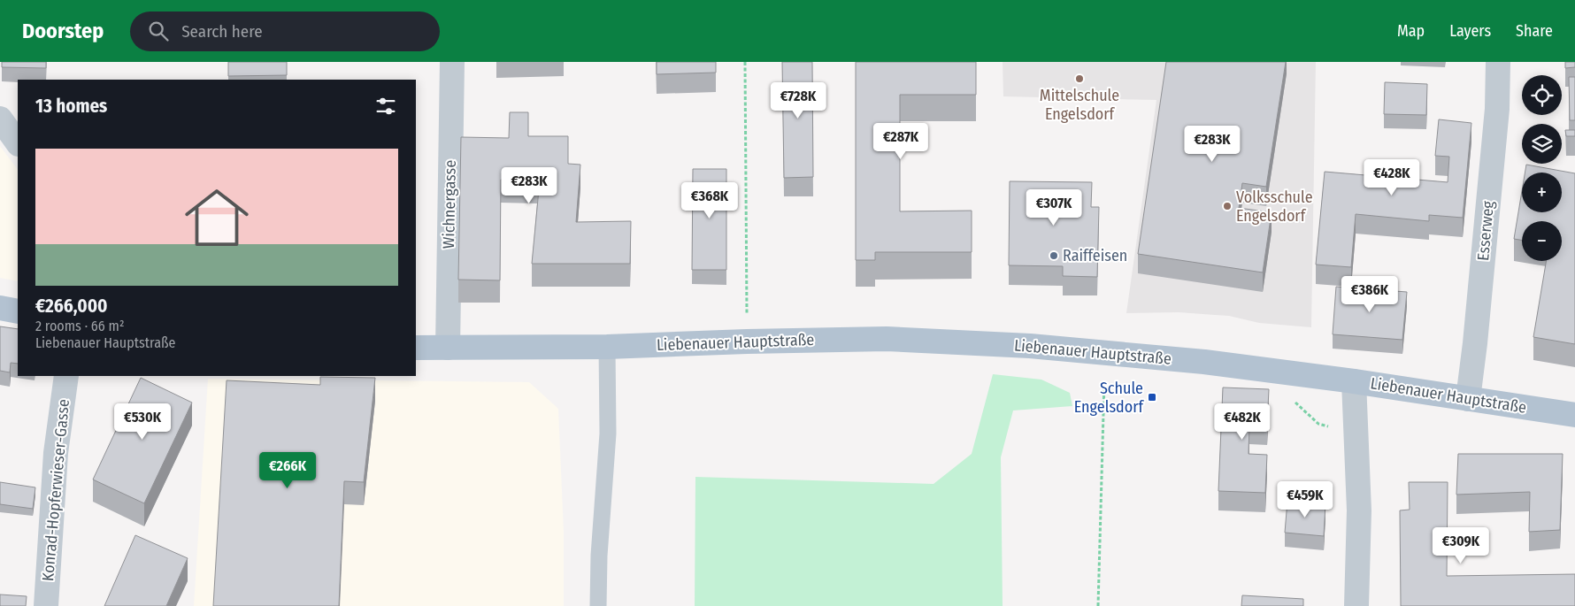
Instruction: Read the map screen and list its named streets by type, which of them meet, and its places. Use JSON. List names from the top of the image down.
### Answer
{
  "streets": {
    "main road": ["Liebenauer Hauptstraße"],
    "street": ["Wichnergasse", "Esserweg", "Konrad-Hopferwieser-Gasse"]
  },
  "crossings": [
    ["Wichnergasse", "Liebenauer Hauptstraße"],
    ["Esserweg", "Liebenauer Hauptstraße"]
  ],
  "places": {
    "other": ["Mittelschule Engelsdorf", "Volksschule Engelsdorf", "Raiffeisen"],
    "transit": ["Schule Engelsdorf"]
  },
  "page": {
    "header": "Doorstep",
    "search": "Search here",
    "nav": ["Map", "Layers", "Share"],
    "map_buttons": ["+", "−"],
    "heading": "13 homes",
    "price": [
      "€728K",
      "€287K",
      "€283K",
      "€428K",
      "€283K",
      "€368K",
      "€307K",
      "€386K",
      "€530K",
      "€482K",
      "€266K",
      "€459K",
      "€309K"
    ],
    "list": [
      {
        "name": "€266,000",
        "note": "2 rooms · 66 m² · Liebenauer Hauptstraße"
      }
    ]
  }
}
